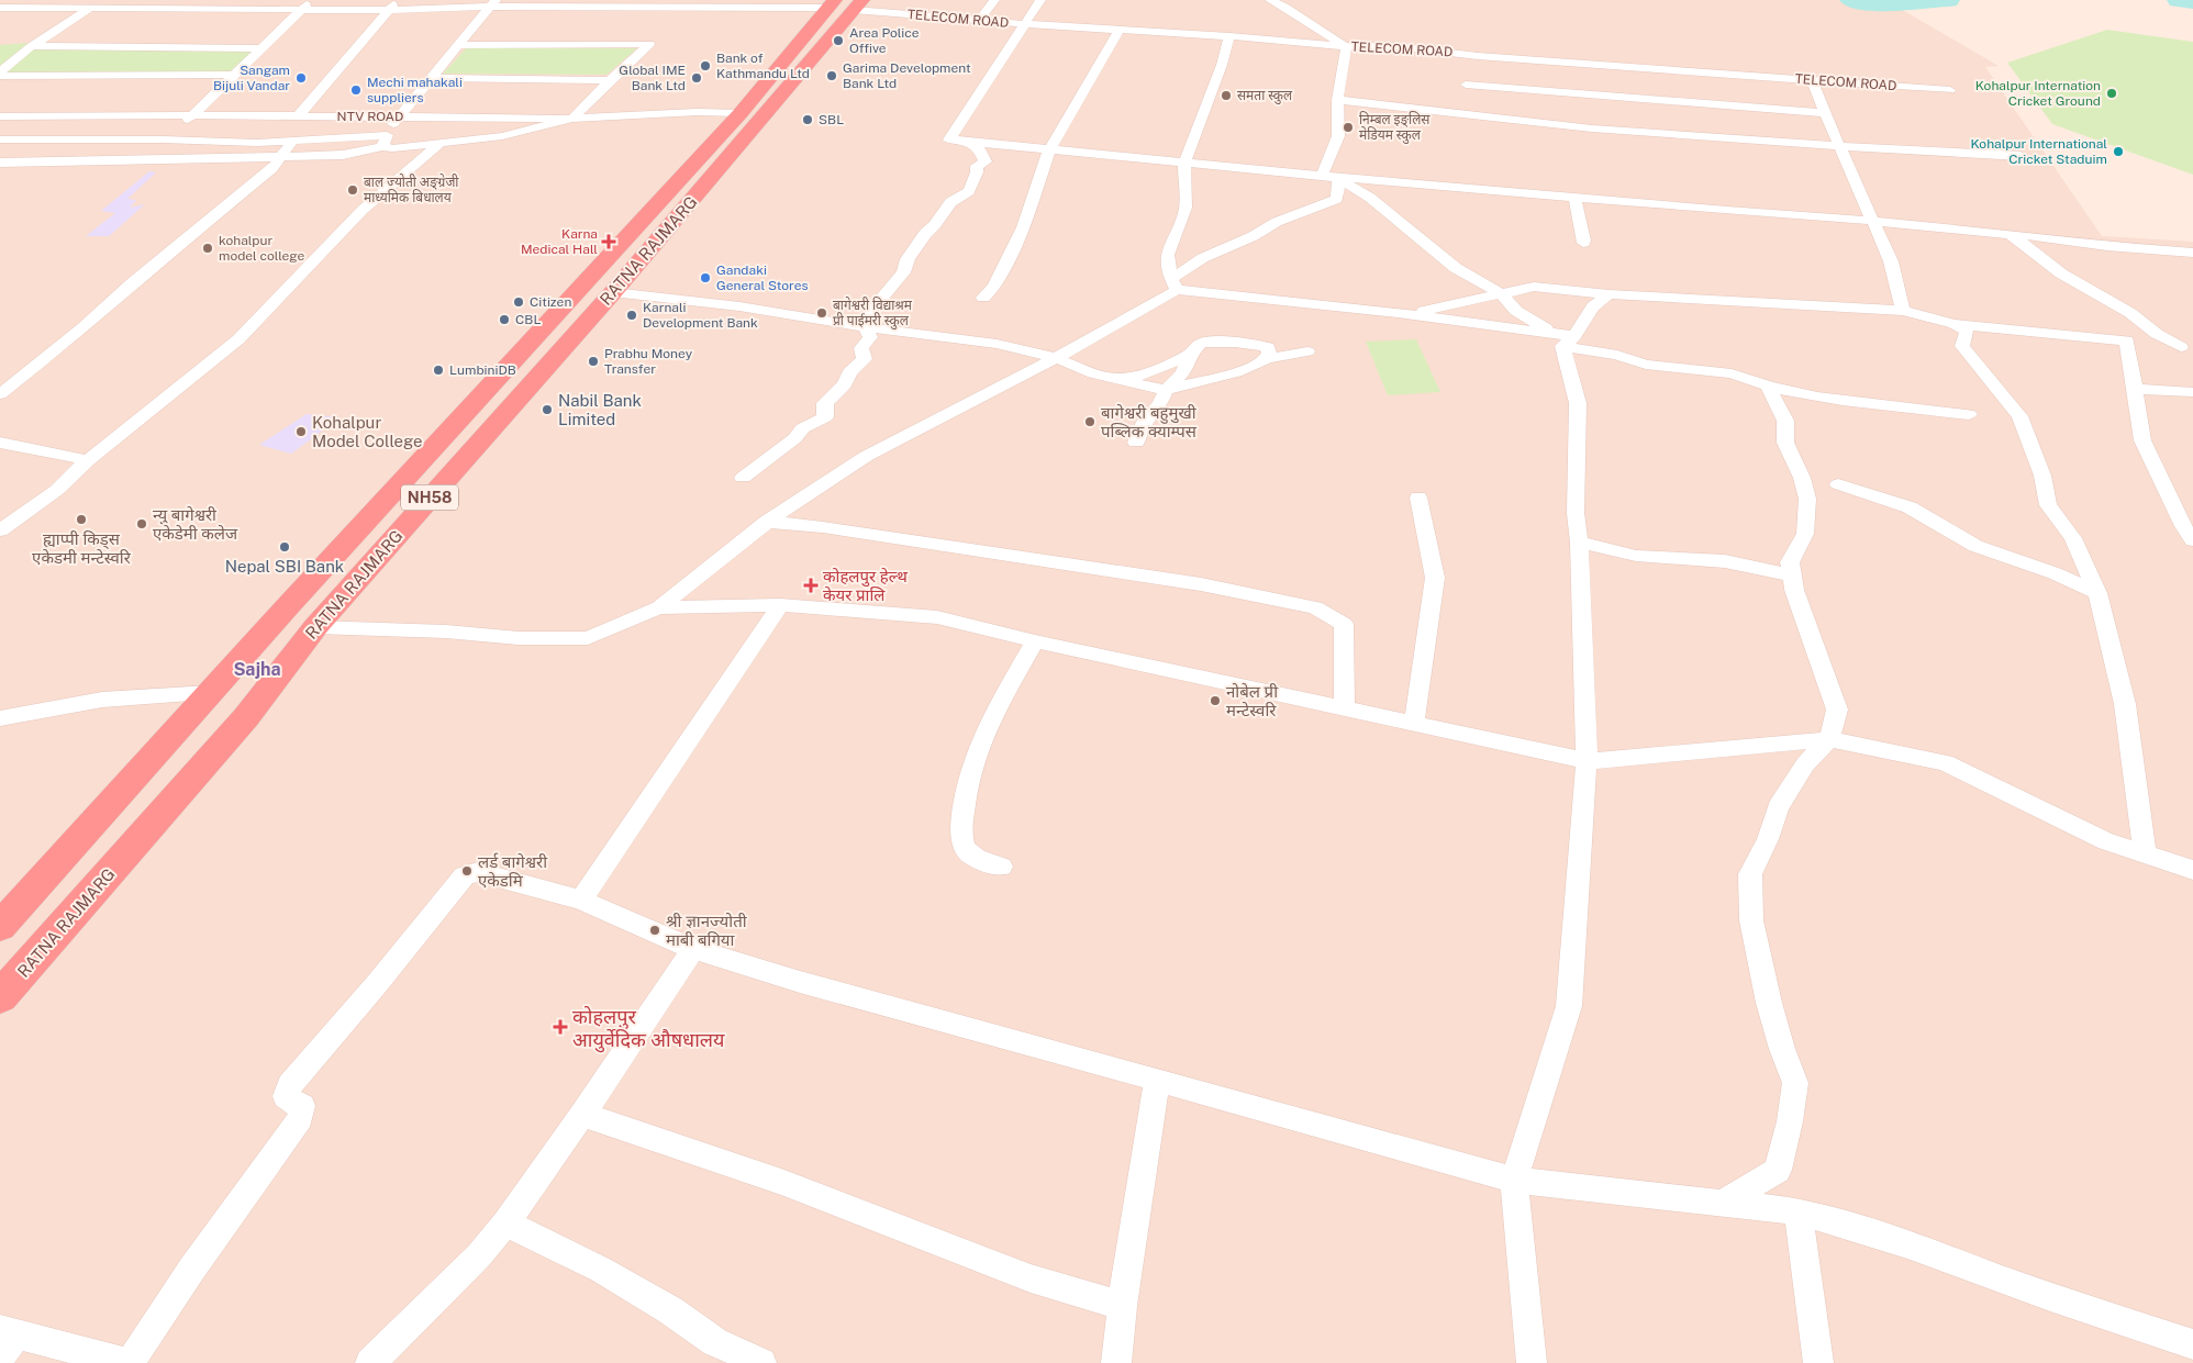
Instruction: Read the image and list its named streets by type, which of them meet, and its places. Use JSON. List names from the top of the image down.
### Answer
{
  "streets": {
    "highway": ["RATNA RAJMARG", "NH58"],
    "street": ["TELECOM ROAD", "NTV ROAD"]
  },
  "crossings": [
    ["TELECOM ROAD", "RATNA RAJMARG"],
    ["NTV ROAD", "RATNA RAJMARG"]
  ],
  "districts": ["Sajha"],
  "places": {
    "other": [
      "Area Police Offive",
      "Bank of Kathmandu Ltd",
      "Garima Development Bank Ltd",
      "Sangam Bijuli Vandar",
      "Global IME Bank Ltd",
      "Mechi mahakali suppliers",
      "Kohalpur Internation Cricket Ground",
      "समता स्कुल",
      "SBL",
      "निम्बल इङ्लिस मेडियम स्कुल",
      "Kohalpur International Cricket Staduim",
      "बाल ज्योती अङ्ग्रेजी माध्यमिक बिधालय",
      "kohalpur model college",
      "Gandaki General Stores",
      "Citizen",
      "बागेश्वरी विद्याश्रम प्री पाईमरी स्कुल",
      "Karnali Development Bank",
      "CBL",
      "Prabhu Money Transfer",
      "LumbiniDB",
      "Nabil Bank Limited",
      "बागेश्वरी बहुमुखी पब्लिक क्याम्पस",
      "Kohalpur Model College",
      "ह्याप्पी किड्स एकेडमी मन्टेस्वरि",
      "न्यु बागेश्वरी एकेडेमी कलेज",
      "Nepal SBI Bank",
      "नोबेल प्री मन्टेस्वरि",
      "लर्ड बागेश्वरी एकेडमि",
      "श्री ज्ञानज्योती माबी बगिया"
    ],
    "health": ["Karna Medical Hall", "कोहलपुर हेल्थ केयर प्रालि", "कोहलपुर आयुर्वेदिक औषधालय"]
  }
}
